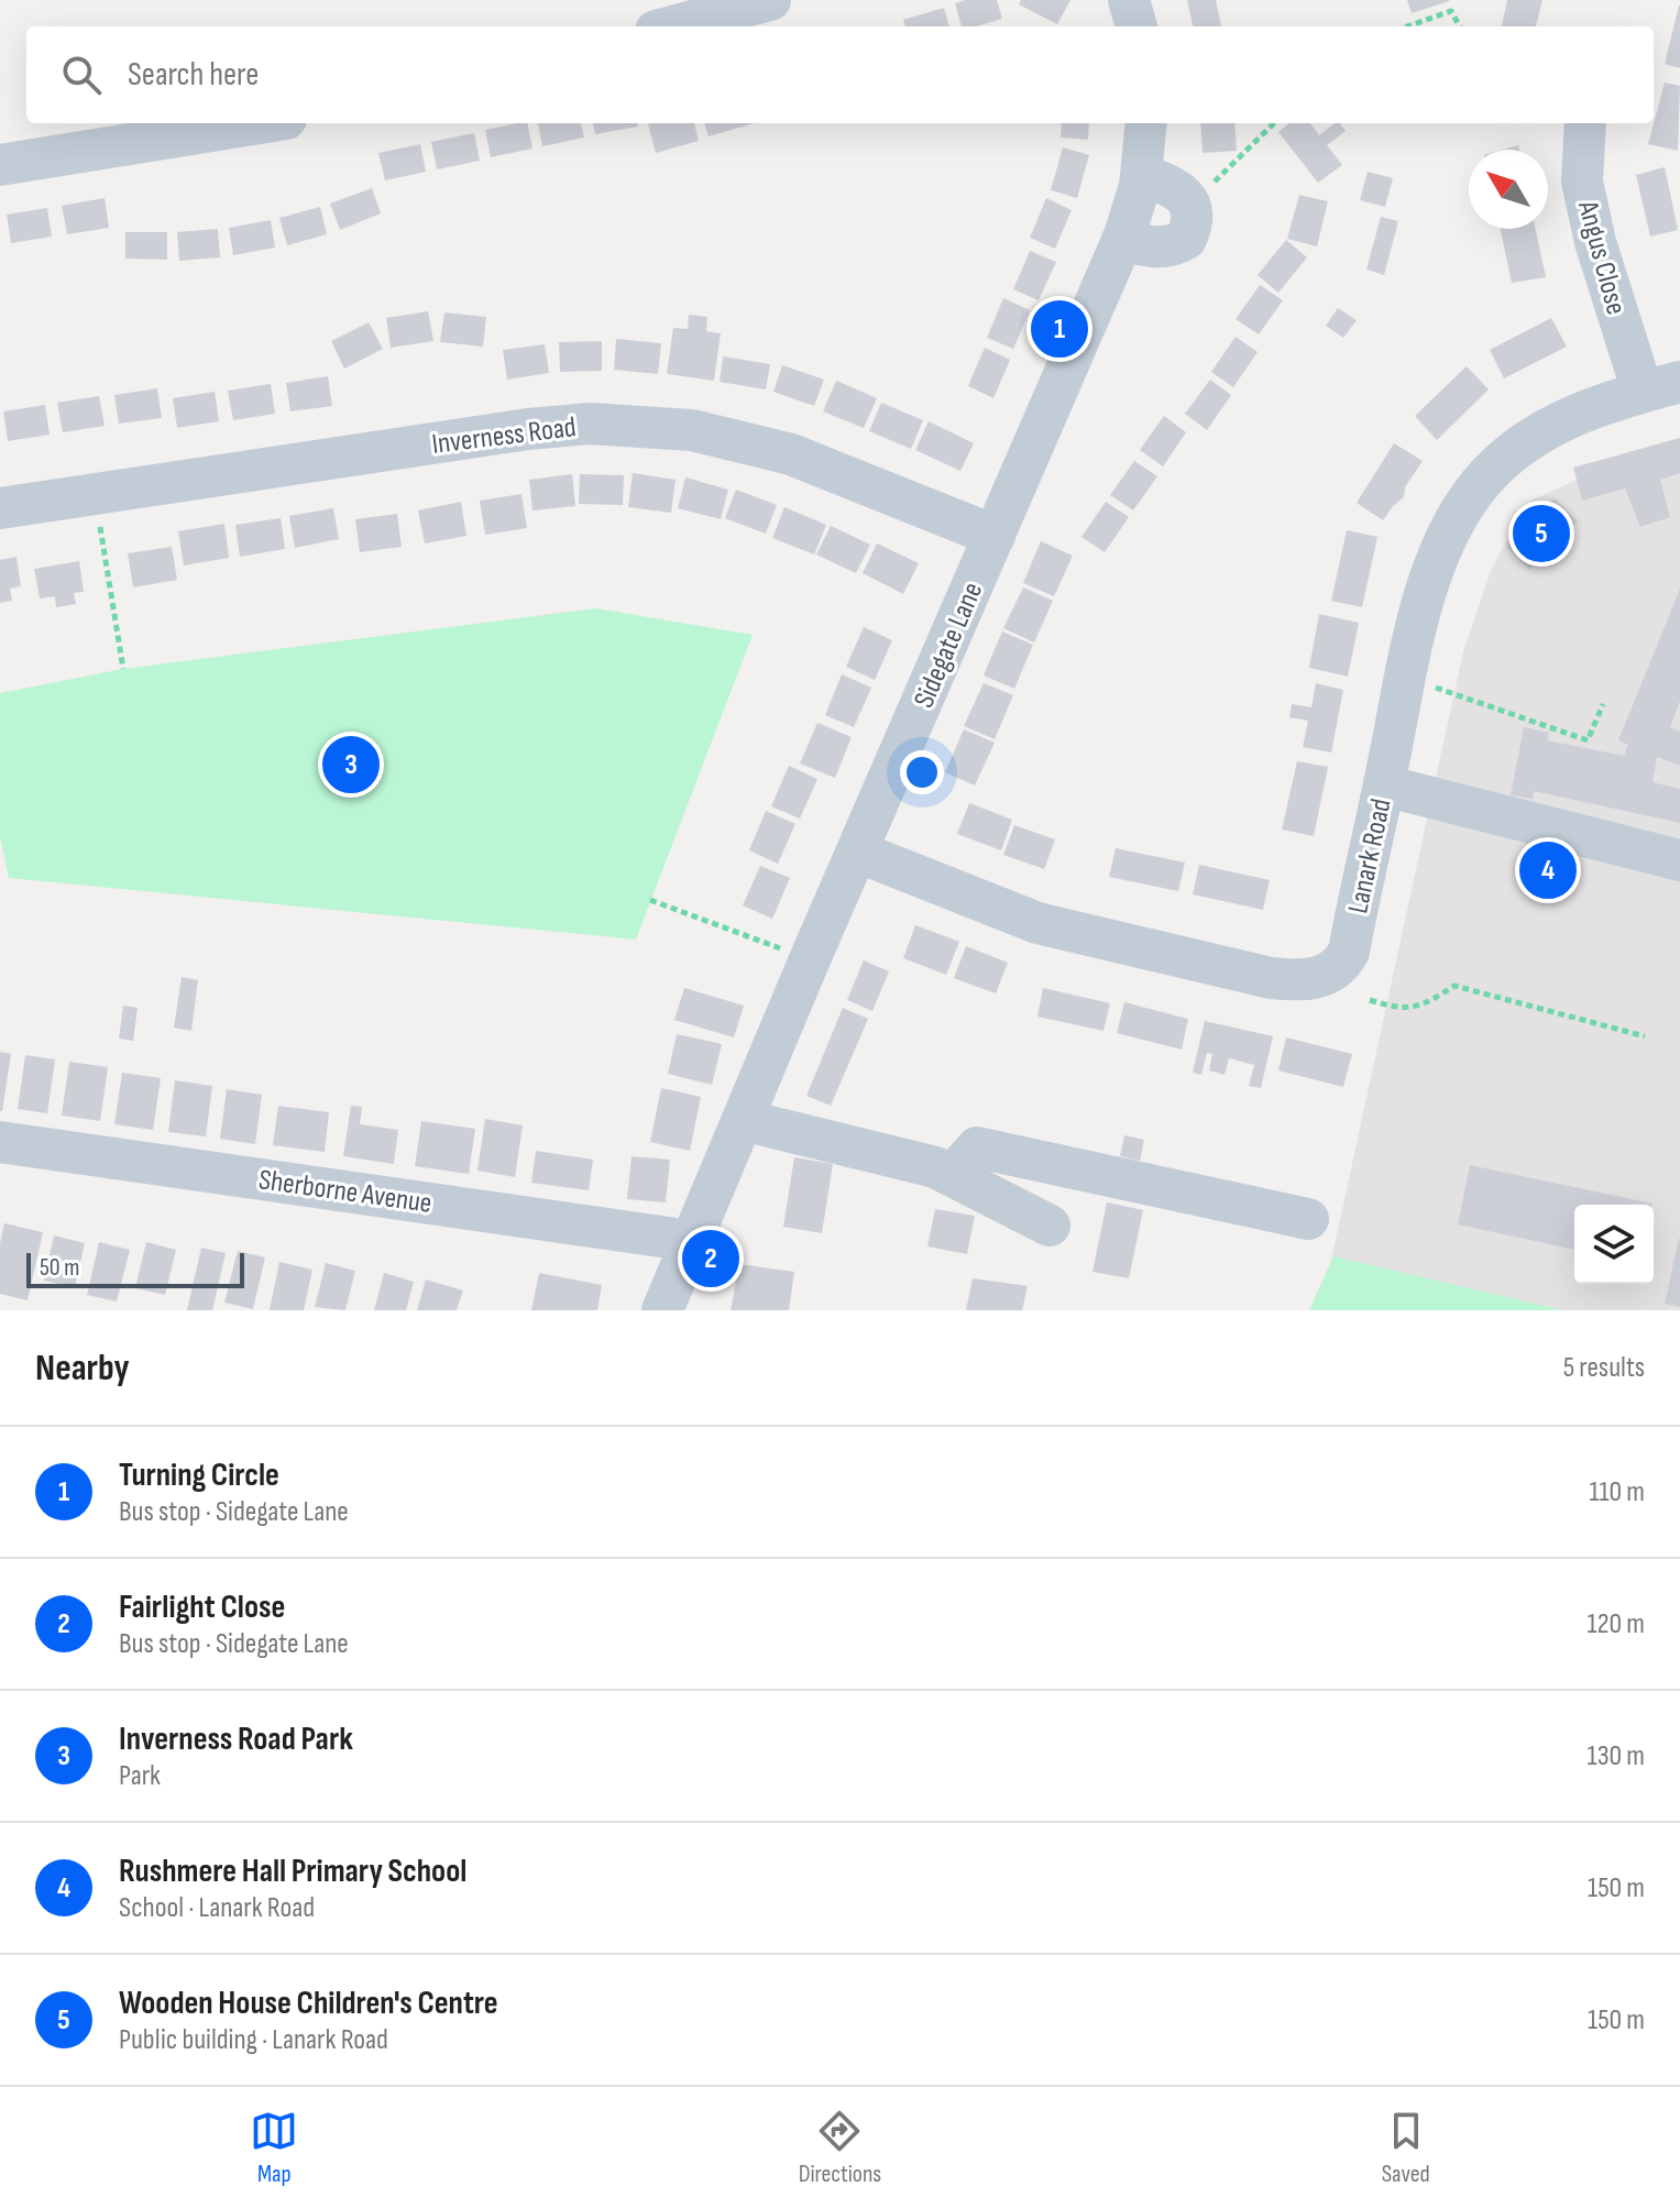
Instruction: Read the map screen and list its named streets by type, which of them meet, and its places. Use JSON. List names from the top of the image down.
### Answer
{
  "streets": {
    "street": [
      "Angus Close",
      "Inverness Road",
      "Sidegate Lane",
      "Lanark Road",
      "Sherborne Avenue"
    ]
  },
  "crossings": [
    ["Angus Close", "Lanark Road"],
    ["Inverness Road", "Sidegate Lane"],
    ["Sidegate Lane", "Lanark Road"],
    ["Sidegate Lane", "Sherborne Avenue"]
  ],
  "scale_bar": "50 m",
  "north": "top left",
  "page": {
    "search": "Search here",
    "pins": [
      "1",
      "5",
      "3",
      "4",
      "2"
    ],
    "scale": "50 m",
    "heading": ["Nearby", "5 results"],
    "list": [
      {
        "mark": "1",
        "name": "Turning Circle",
        "note": "Bus stop · Sidegate Lane",
        "value": "110 m"
      },
      {
        "mark": "2",
        "name": "Fairlight Close",
        "note": "Bus stop · Sidegate Lane",
        "value": "120 m"
      },
      {
        "mark": "3",
        "name": "Inverness Road Park",
        "note": "Park",
        "value": "130 m"
      },
      {
        "mark": "4",
        "name": "Rushmere Hall Primary School",
        "note": "School · Lanark Road",
        "value": "150 m"
      },
      {
        "mark": "5",
        "name": "Wooden House Children's Centre",
        "note": "Public building · Lanark Road",
        "value": "150 m"
      }
    ],
    "nav": ["Map", "Directions", "Saved"]
  }
}
